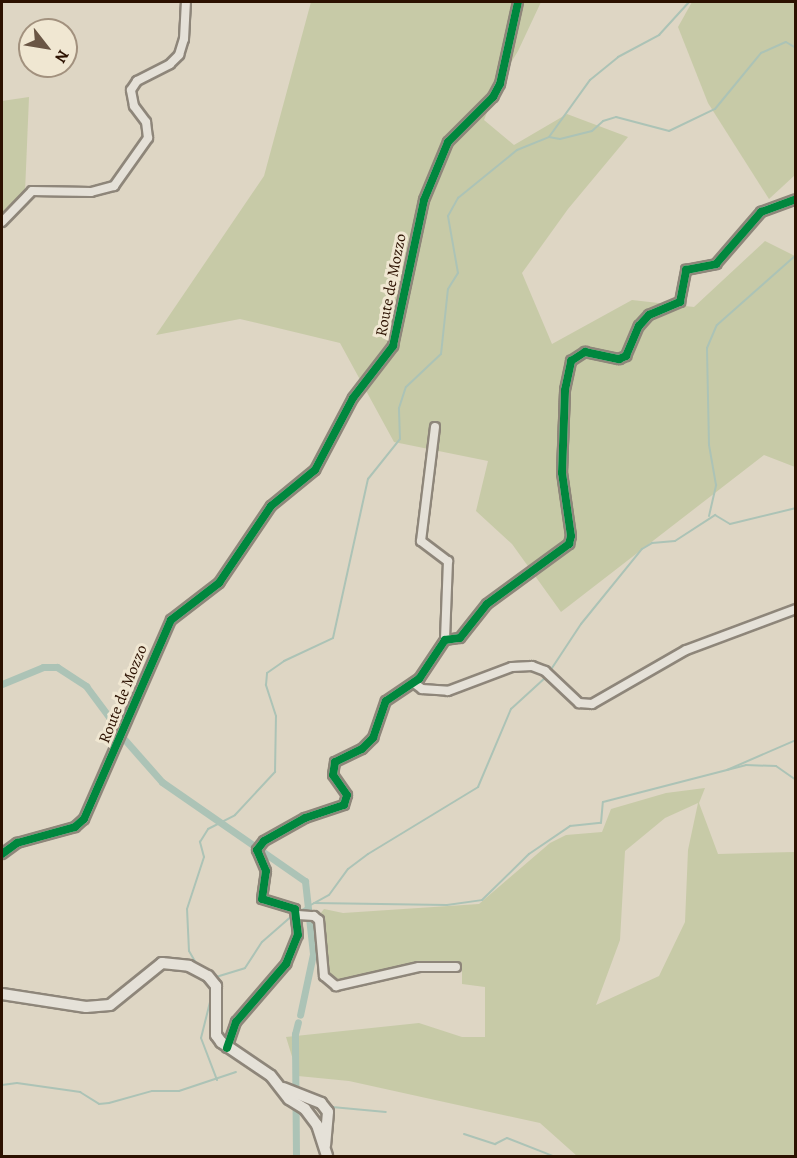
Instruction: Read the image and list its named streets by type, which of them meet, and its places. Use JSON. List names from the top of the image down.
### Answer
{
  "streets": {
    "street": ["Route de Mozzo"]
  },
  "north": "bottom right"
}
